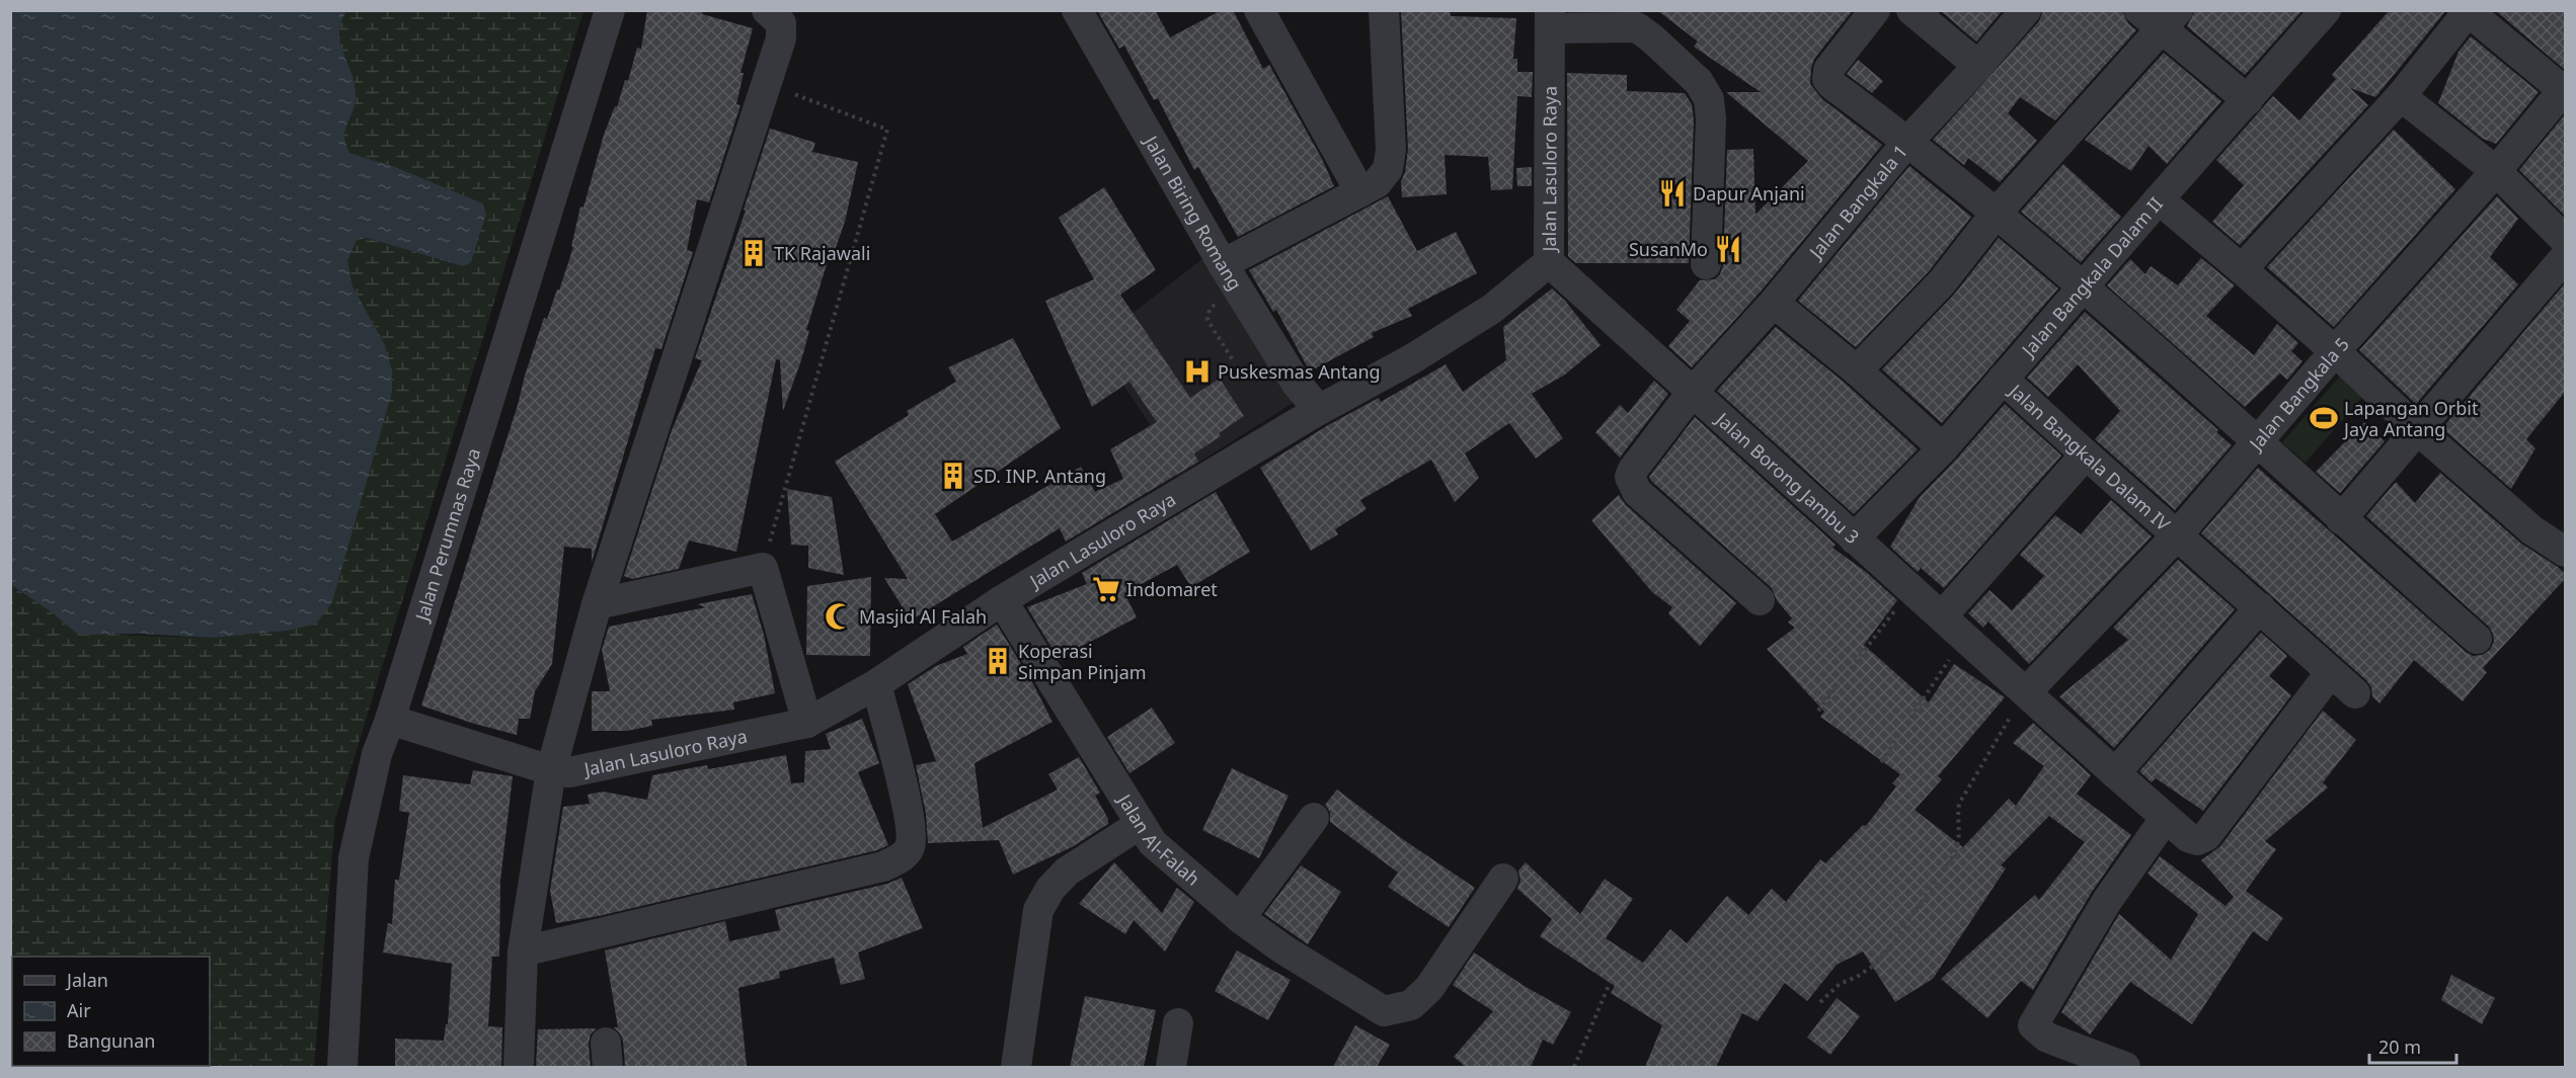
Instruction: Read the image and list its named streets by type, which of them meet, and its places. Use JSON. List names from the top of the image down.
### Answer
{
  "streets": {
    "street": [
      "Jalan Lasuloro Raya",
      "Jalan Bangkala 1",
      "Jalan Biring Romang",
      "Jalan Bangkala Dalam II",
      "Jalan Bangkala 5",
      "Jalan Bangkala Dalam IV",
      "Jalan Borong Jambu 3",
      "Jalan Perumnas Raya",
      "Jalan Al-Falah"
    ]
  },
  "crossings": [
    ["Jalan Lasuloro Raya", "Jalan Biring Romang"],
    ["Jalan Lasuloro Raya", "Jalan Borong Jambu 3"],
    ["Jalan Lasuloro Raya", "Jalan Perumnas Raya"],
    ["Jalan Lasuloro Raya", "Jalan Al-Falah"],
    ["Jalan Bangkala 1", "Jalan Borong Jambu 3"],
    ["Jalan Bangkala Dalam II", "Jalan Bangkala Dalam IV"],
    ["Jalan Bangkala Dalam II", "Jalan Borong Jambu 3"],
    ["Jalan Bangkala 5", "Jalan Bangkala Dalam IV"],
    ["Jalan Bangkala 5", "Jalan Borong Jambu 3"],
    ["Jalan Bangkala Dalam IV", "Jalan Borong Jambu 3"]
  ],
  "places": {
    "restaurant": ["Dapur Anjani", "SusanMo"],
    "building": ["TK Rajawali", "SD. INP. Antang", "Koperasi Simpan Pinjam"],
    "hospital": ["Puskesmas Antang"],
    "sports": ["Lapangan Orbit Jaya Antang"],
    "supermarket": ["Indomaret"],
    "mosque": ["Masjid Al Falah"]
  },
  "legend": ["Jalan", "Air", "Bangunan"],
  "scale_bar": "20 m"
}
